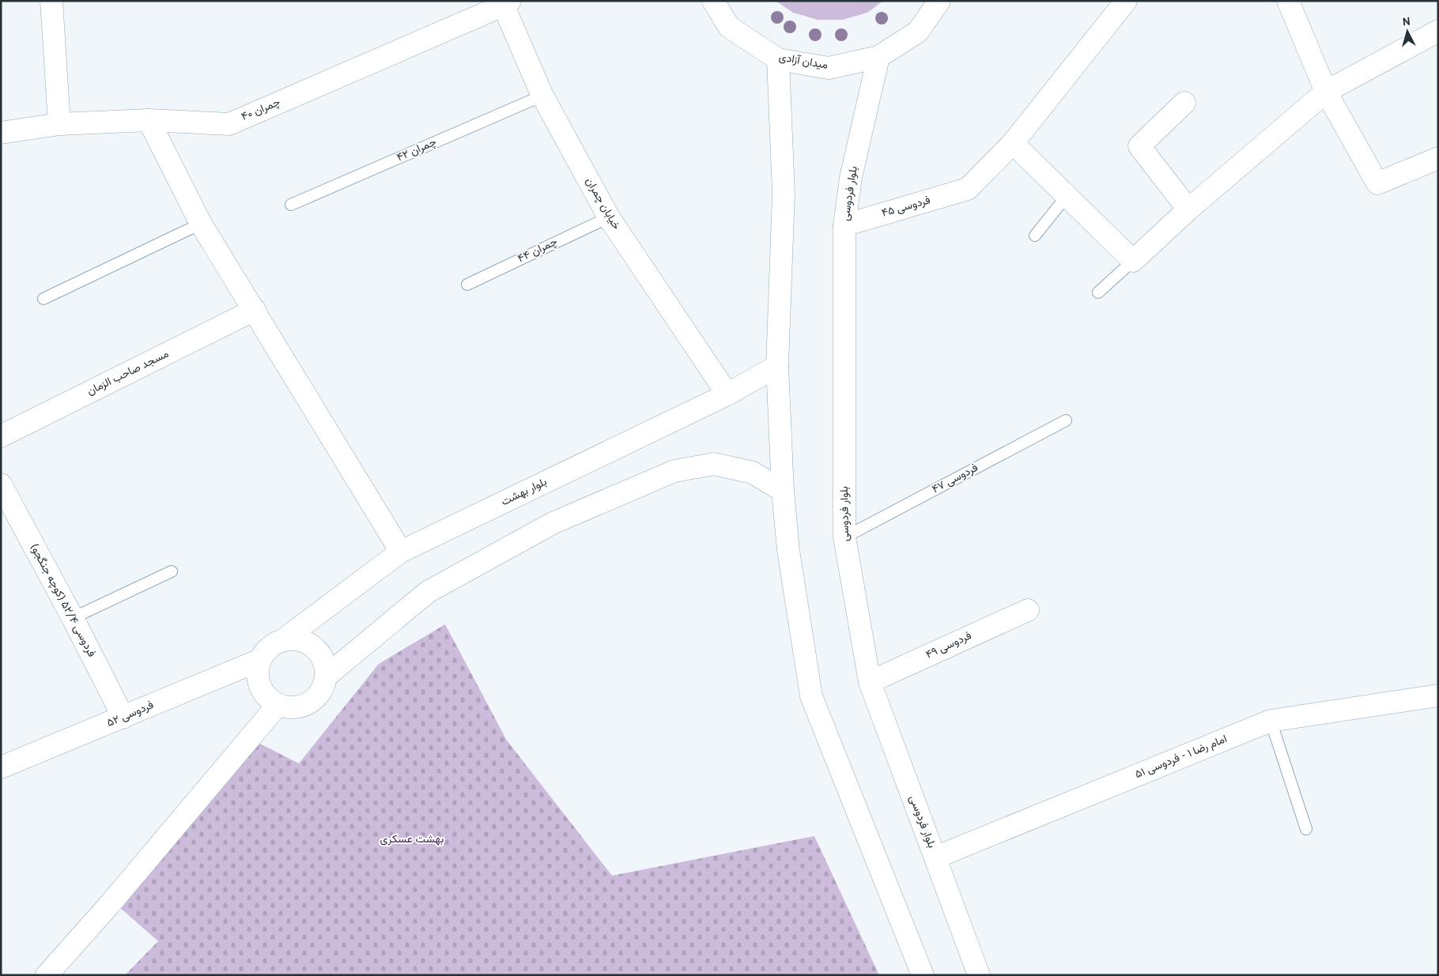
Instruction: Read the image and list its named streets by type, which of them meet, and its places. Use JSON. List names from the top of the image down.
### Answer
{
  "streets": {
    "street": [
      "میدان آزادی",
      "چمران ۴۰",
      "بلوار فردوسی",
      "خیابان چمران",
      "فردوسی ۴۵",
      "مسجد صاحب الزمان",
      "بلوار بهشت",
      "فردوسی ۵۲/۴ (کوچه جنگجو)",
      "فردوسی ۴۹",
      "فردوسی ۵۲",
      "امام رضا ۱ - فردوسی ۵۱"
    ],
    "lane": ["چمران ۴۲", "چمران ۴۴", "فردوسی ۴۷"]
  },
  "crossings": [
    ["میدان آزادی", "بلوار فردوسی"],
    ["چمران ۴۰", "خیابان چمران"],
    ["چمران ۴۲", "خیابان چمران"],
    ["بلوار فردوسی", "فردوسی ۴۵"],
    ["بلوار فردوسی", "فردوسی ۴۷"],
    ["بلوار فردوسی", "فردوسی ۴۹"],
    ["بلوار فردوسی", "امام رضا ۱ - فردوسی ۵۱"],
    ["خیابان چمران", "چمران ۴۴"],
    ["خیابان چمران", "بلوار بهشت"],
    ["بلوار بهشت", "فردوسی ۵۲"],
    ["فردوسی ۵۲/۴ (کوچه جنگجو)", "فردوسی ۵۲"]
  ],
  "parks": ["بهشت عسکری"],
  "north": "top"
}
